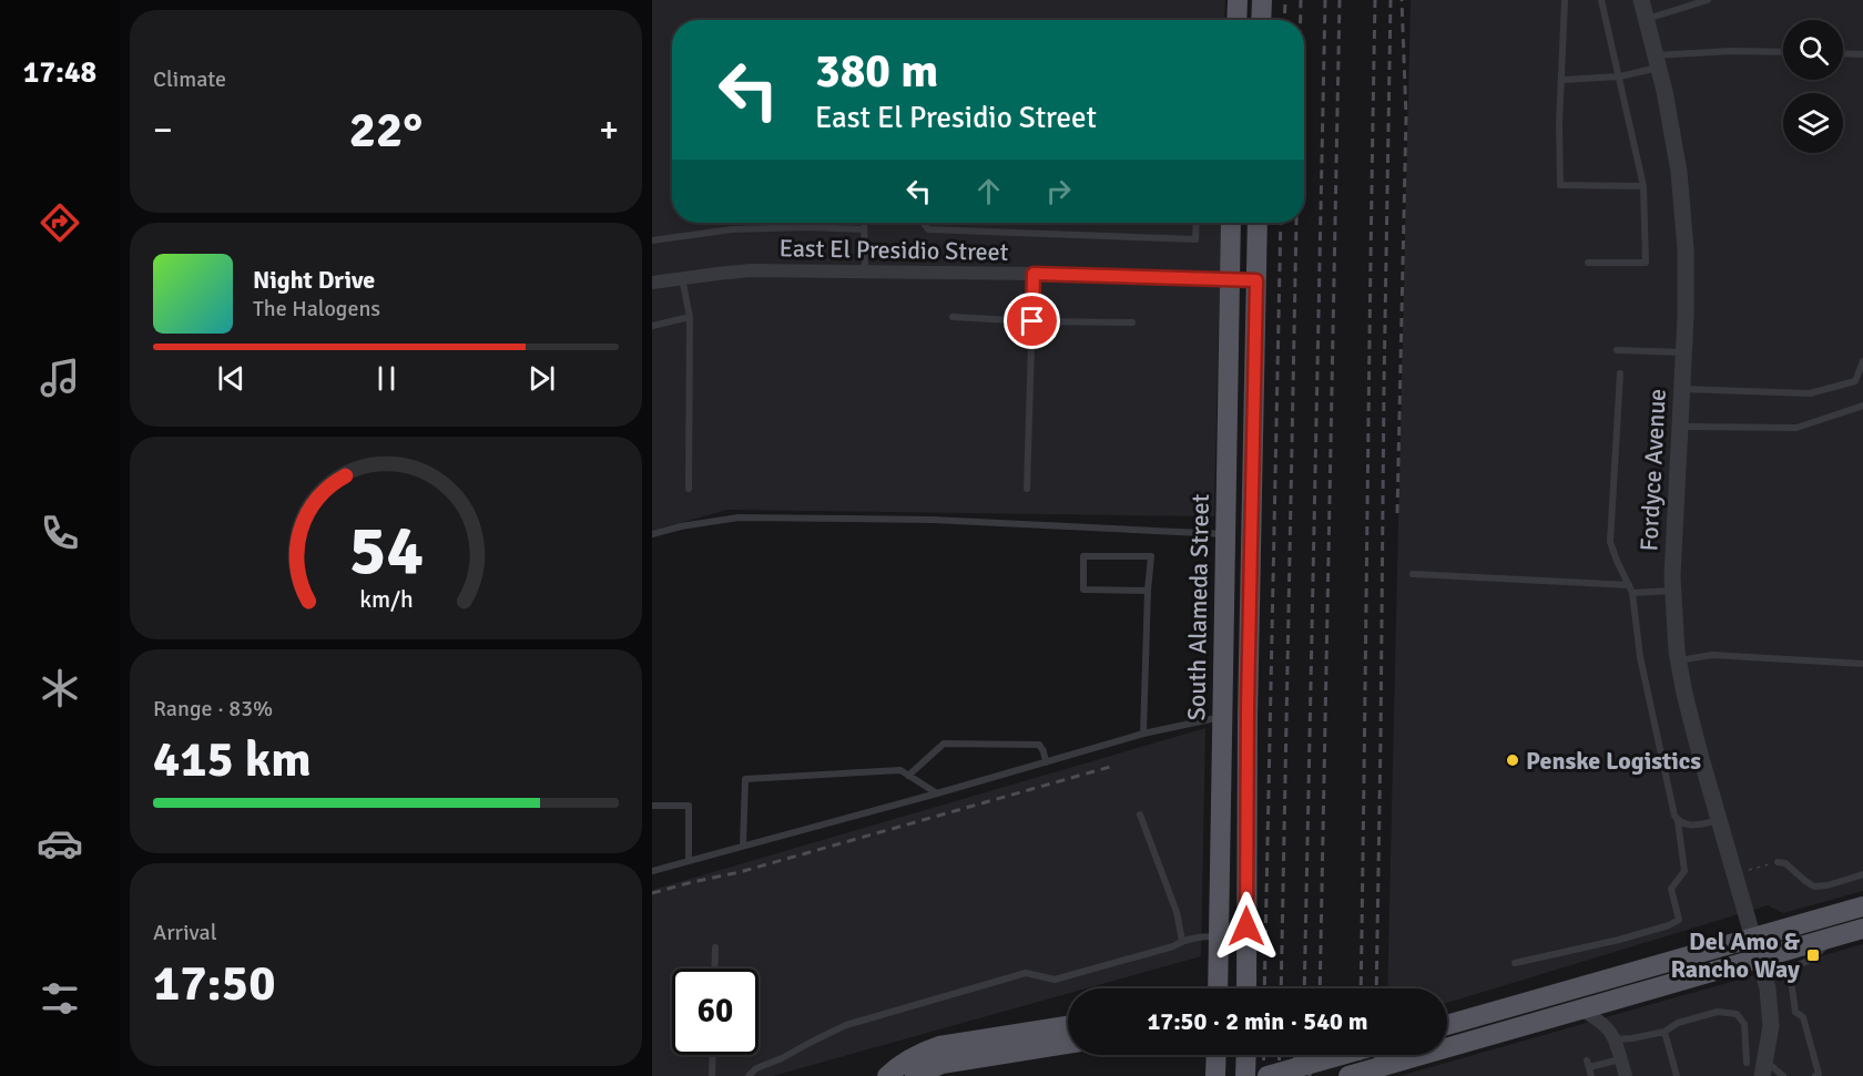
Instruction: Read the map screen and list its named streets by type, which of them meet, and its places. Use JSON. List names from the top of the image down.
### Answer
{
  "streets": {
    "main road": ["South Alameda Street"],
    "street": ["East El Presidio Street", "Fordyce Avenue"]
  },
  "crossings": [
    ["East El Presidio Street", "South Alameda Street"]
  ],
  "places": {
    "other": ["Penske Logistics"],
    "transit": ["Del Amo & Rancho Way"]
  },
  "page": {
    "tabs": "17:48",
    "tile": [
      "Climate",
      ["Range · 83%", "415 km"],
      ["Arrival", "17:50"]
    ],
    "turn": ["380 m", "East El Presidio Street"],
    "heat": ["−", "22°", "+"],
    "song": ["Night Drive", "The Halogens"],
    "limit": "60",
    "trip": "17:50 · 2 min · 540 m",
    "gauge": ["54", "km/h"]
  }
}
